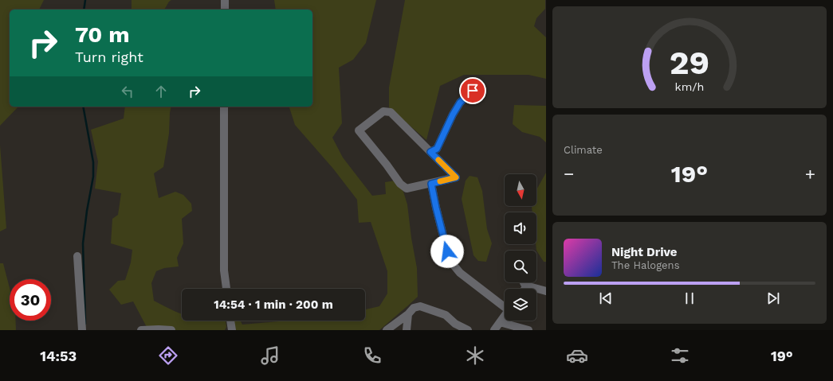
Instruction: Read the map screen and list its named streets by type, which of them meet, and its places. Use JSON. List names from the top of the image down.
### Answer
{
  "north": "bottom",
  "page": {
    "turn": ["70 m", "Turn right"],
    "tile": "Climate",
    "heat": ["−", "19°", "+"],
    "song": ["Night Drive", "The Halogens"],
    "limit": "30",
    "trip": "14:54 · 1 min · 200 m",
    "tabs": ["14:53", "19°"],
    "gauge": ["29", "km/h"]
  }
}
